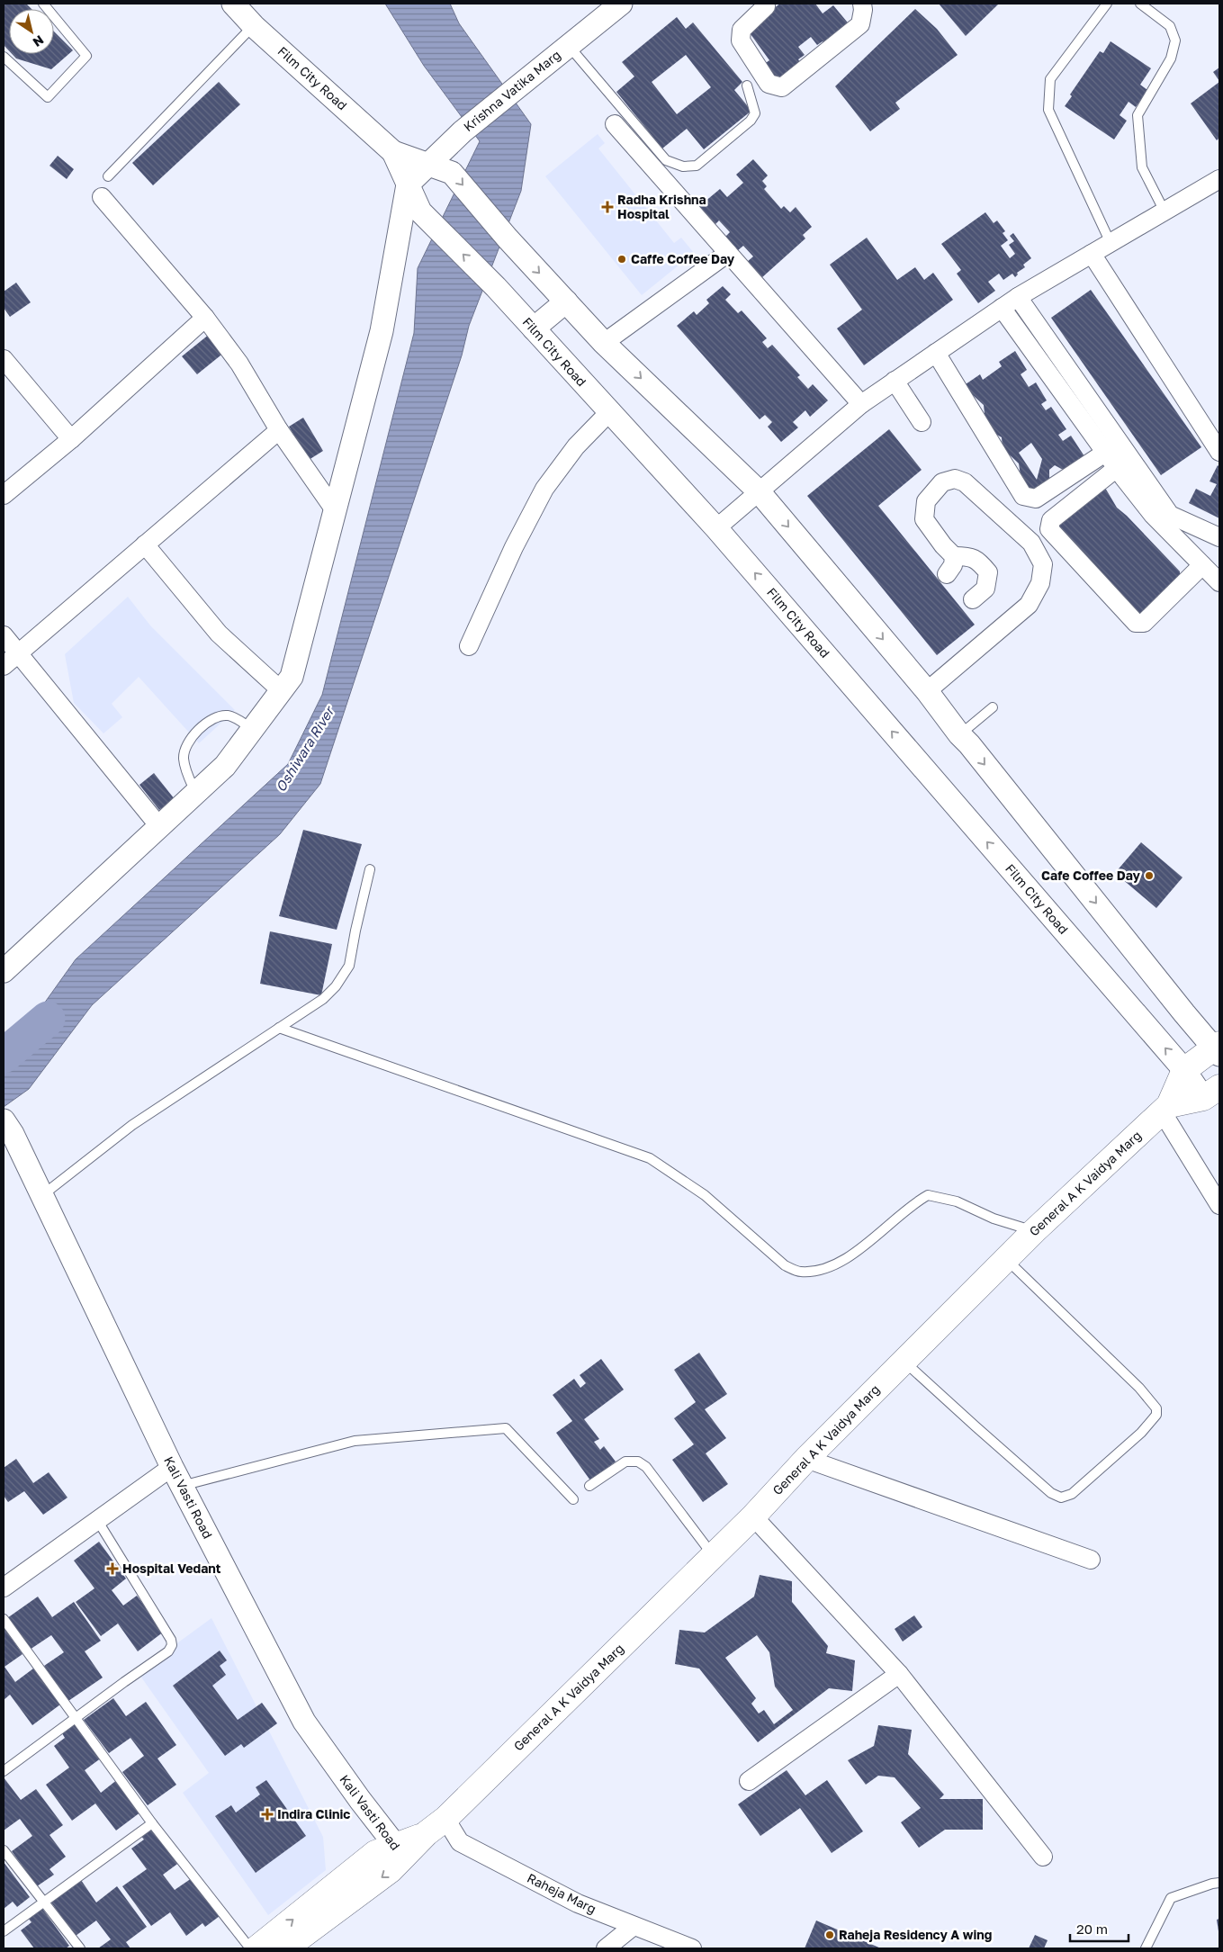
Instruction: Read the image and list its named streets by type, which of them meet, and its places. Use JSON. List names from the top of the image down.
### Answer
{
  "streets": {
    "main road": ["General A K Vaidya Marg"],
    "street": [
      "Film City Road",
      "Krishna Vatika Marg",
      "Kali Vasti Road",
      "Raheja Marg"
    ]
  },
  "crossings": [
    ["Film City Road", "Krishna Vatika Marg"],
    ["Film City Road", "General A K Vaidya Marg"],
    ["General A K Vaidya Marg", "Kali Vasti Road"],
    ["General A K Vaidya Marg", "Raheja Marg"]
  ],
  "water": ["Oshiwara River"],
  "places": {
    "health": ["Radha Krishna Hospital", "Hospital Vedant", "Indira Clinic"],
    "other": ["Caffe Coffee Day", "Cafe Coffee Day", "Raheja Residency A wing"]
  },
  "scale_bar": "20 m",
  "north": "bottom right"
}
